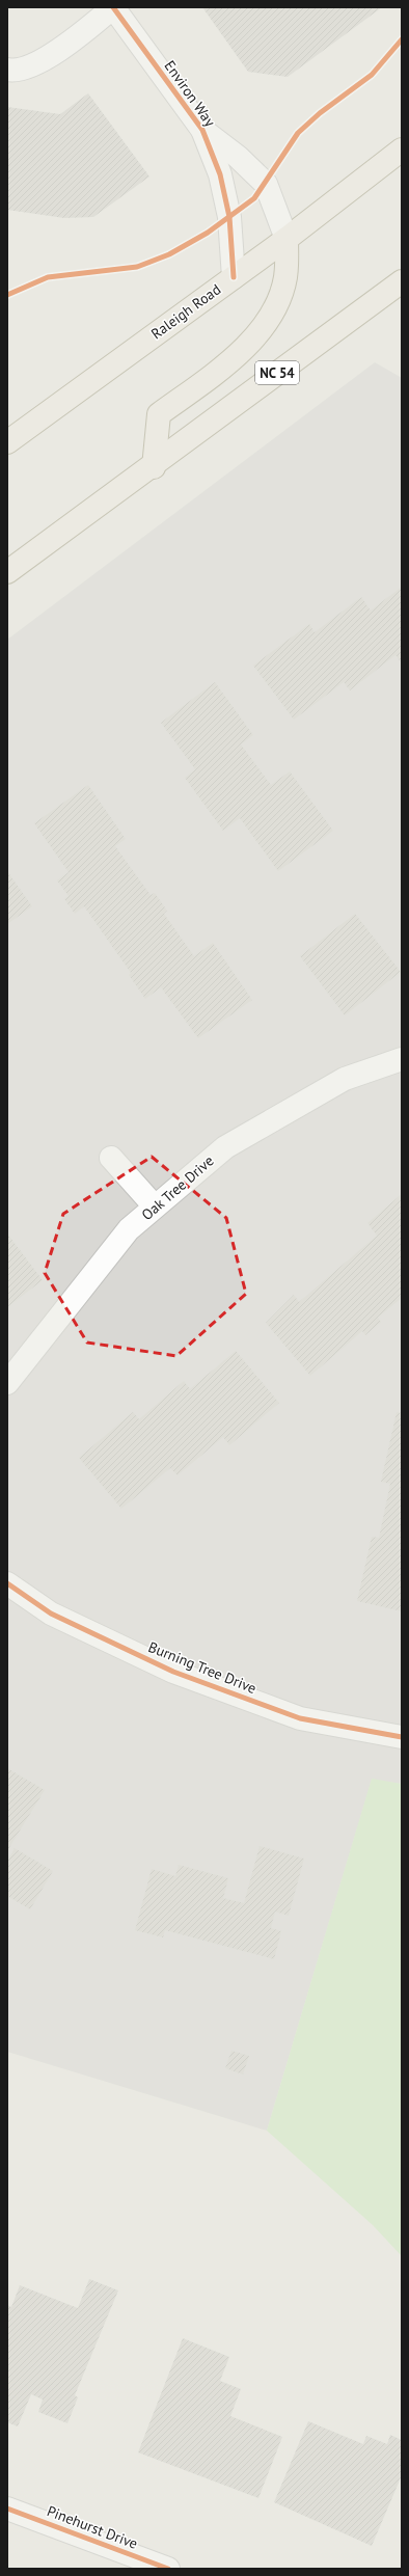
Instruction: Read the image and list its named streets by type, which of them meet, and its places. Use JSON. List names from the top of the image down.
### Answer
{
  "streets": {
    "main road": ["Raleigh Road", "NC 54"],
    "street": [
      "Environ Way",
      "Oak Tree Drive",
      "Burning Tree Drive",
      "Pinehurst Drive"
    ]
  },
  "crossings": [
    ["Environ Way", "Raleigh Road"]
  ]
}
